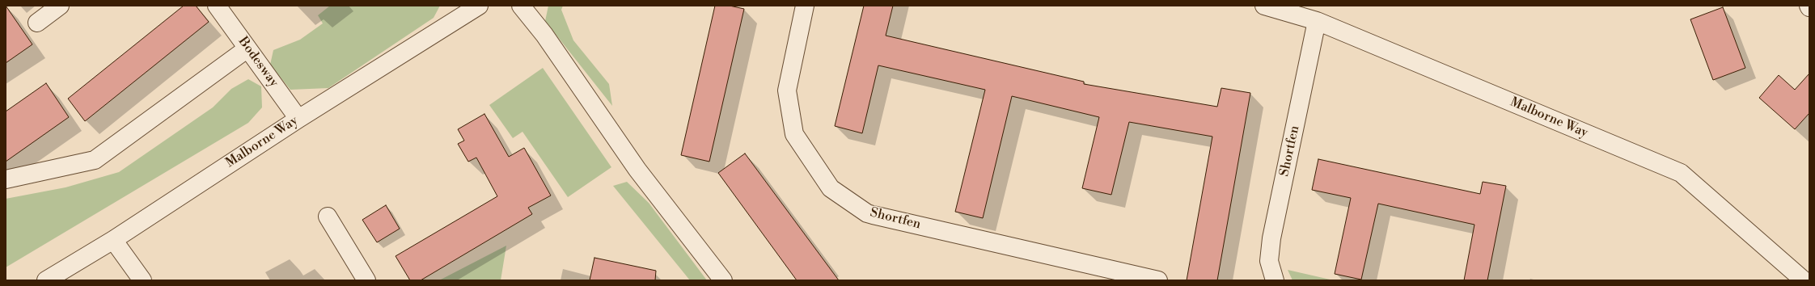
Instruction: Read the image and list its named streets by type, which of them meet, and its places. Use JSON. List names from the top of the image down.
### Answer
{
  "streets": {
    "street": ["Bodesway", "Malborne Way", "Shortfen"]
  },
  "crossings": [
    ["Bodesway", "Malborne Way"],
    ["Malborne Way", "Shortfen"]
  ]
}
